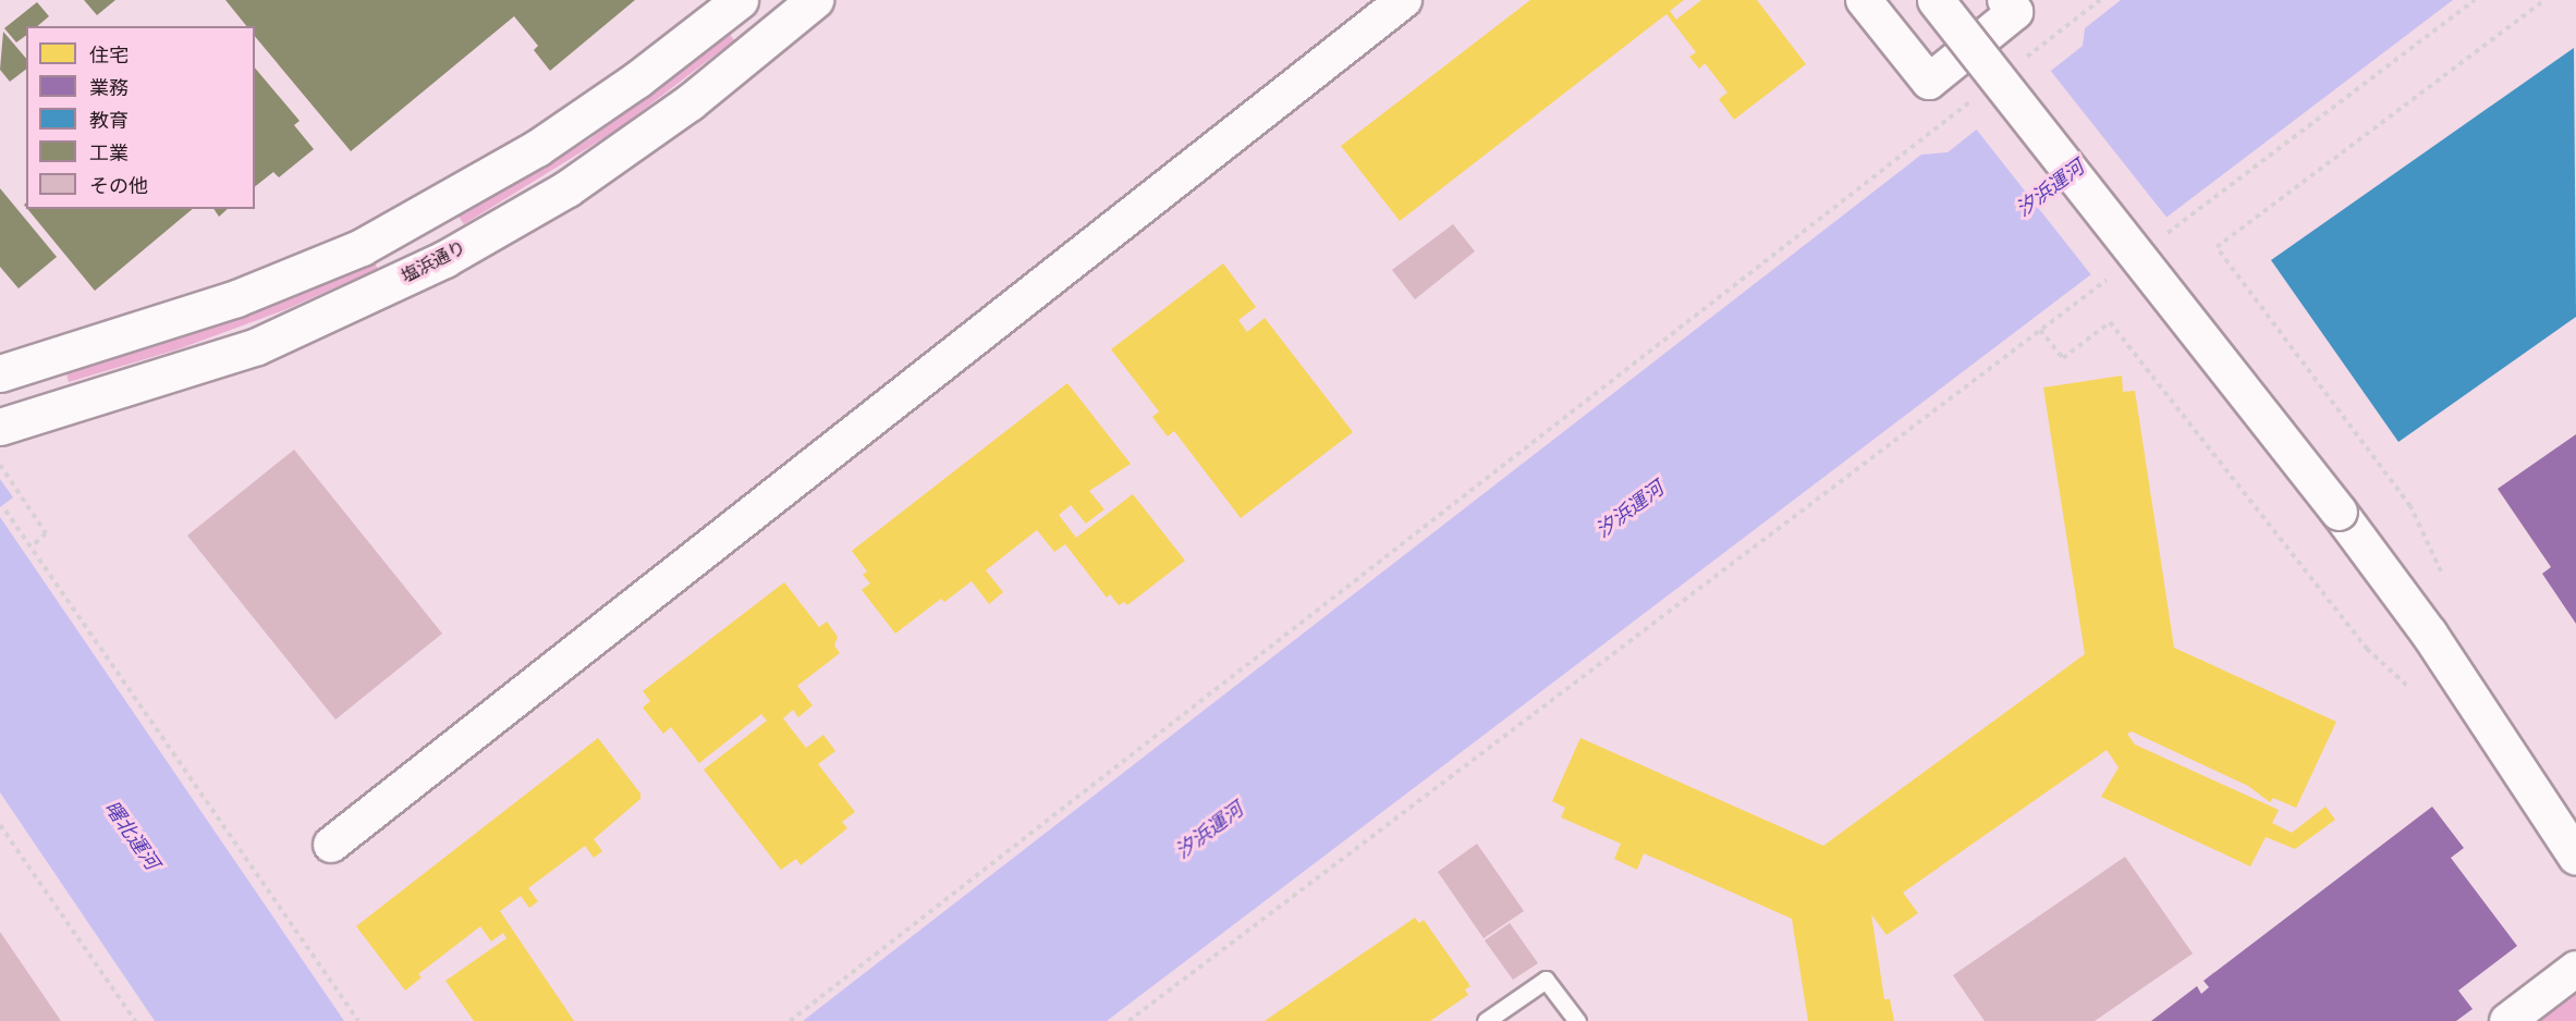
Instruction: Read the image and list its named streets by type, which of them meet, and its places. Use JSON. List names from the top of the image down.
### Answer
{
  "streets": {
    "street": ["塩浜通り"]
  },
  "water": ["汐浜運河", "曙北運河"],
  "legend": [
    "住宅",
    "業務",
    "教育",
    "工業",
    "その他"
  ]
}
